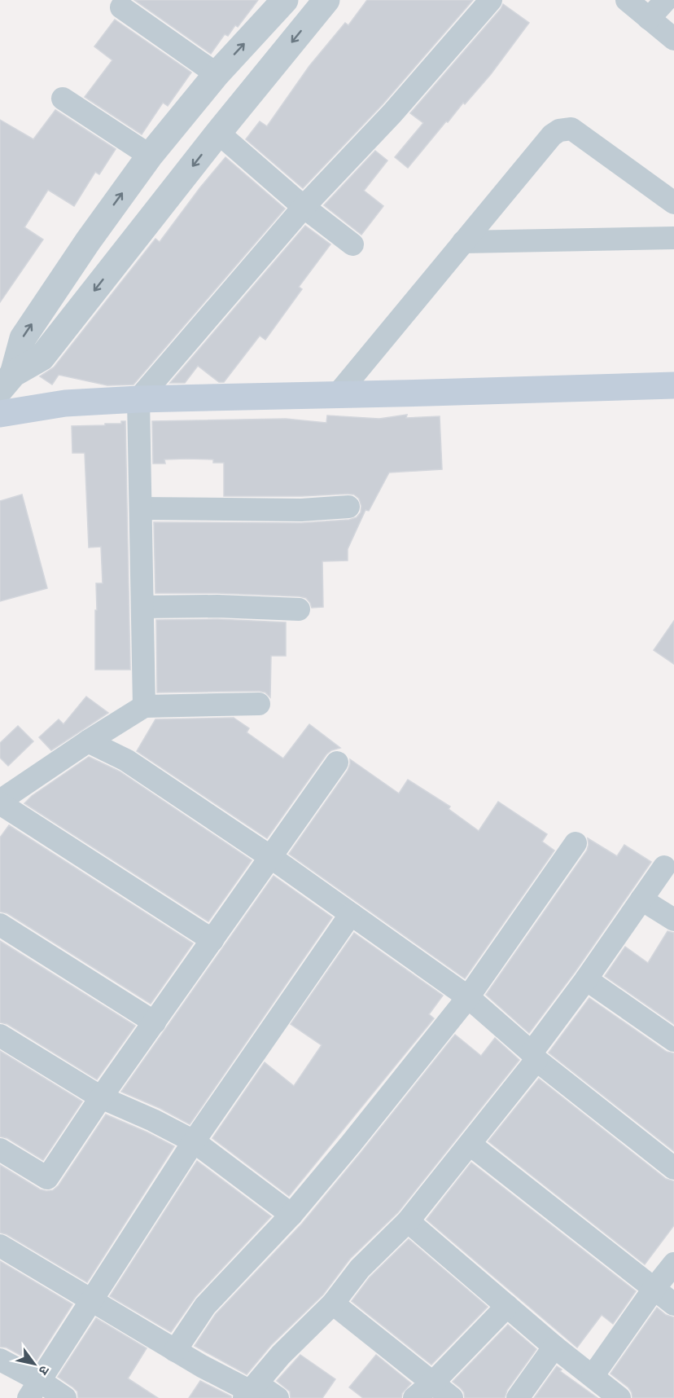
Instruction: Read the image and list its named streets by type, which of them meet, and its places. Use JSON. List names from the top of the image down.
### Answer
{
  "north": "bottom right"
}
